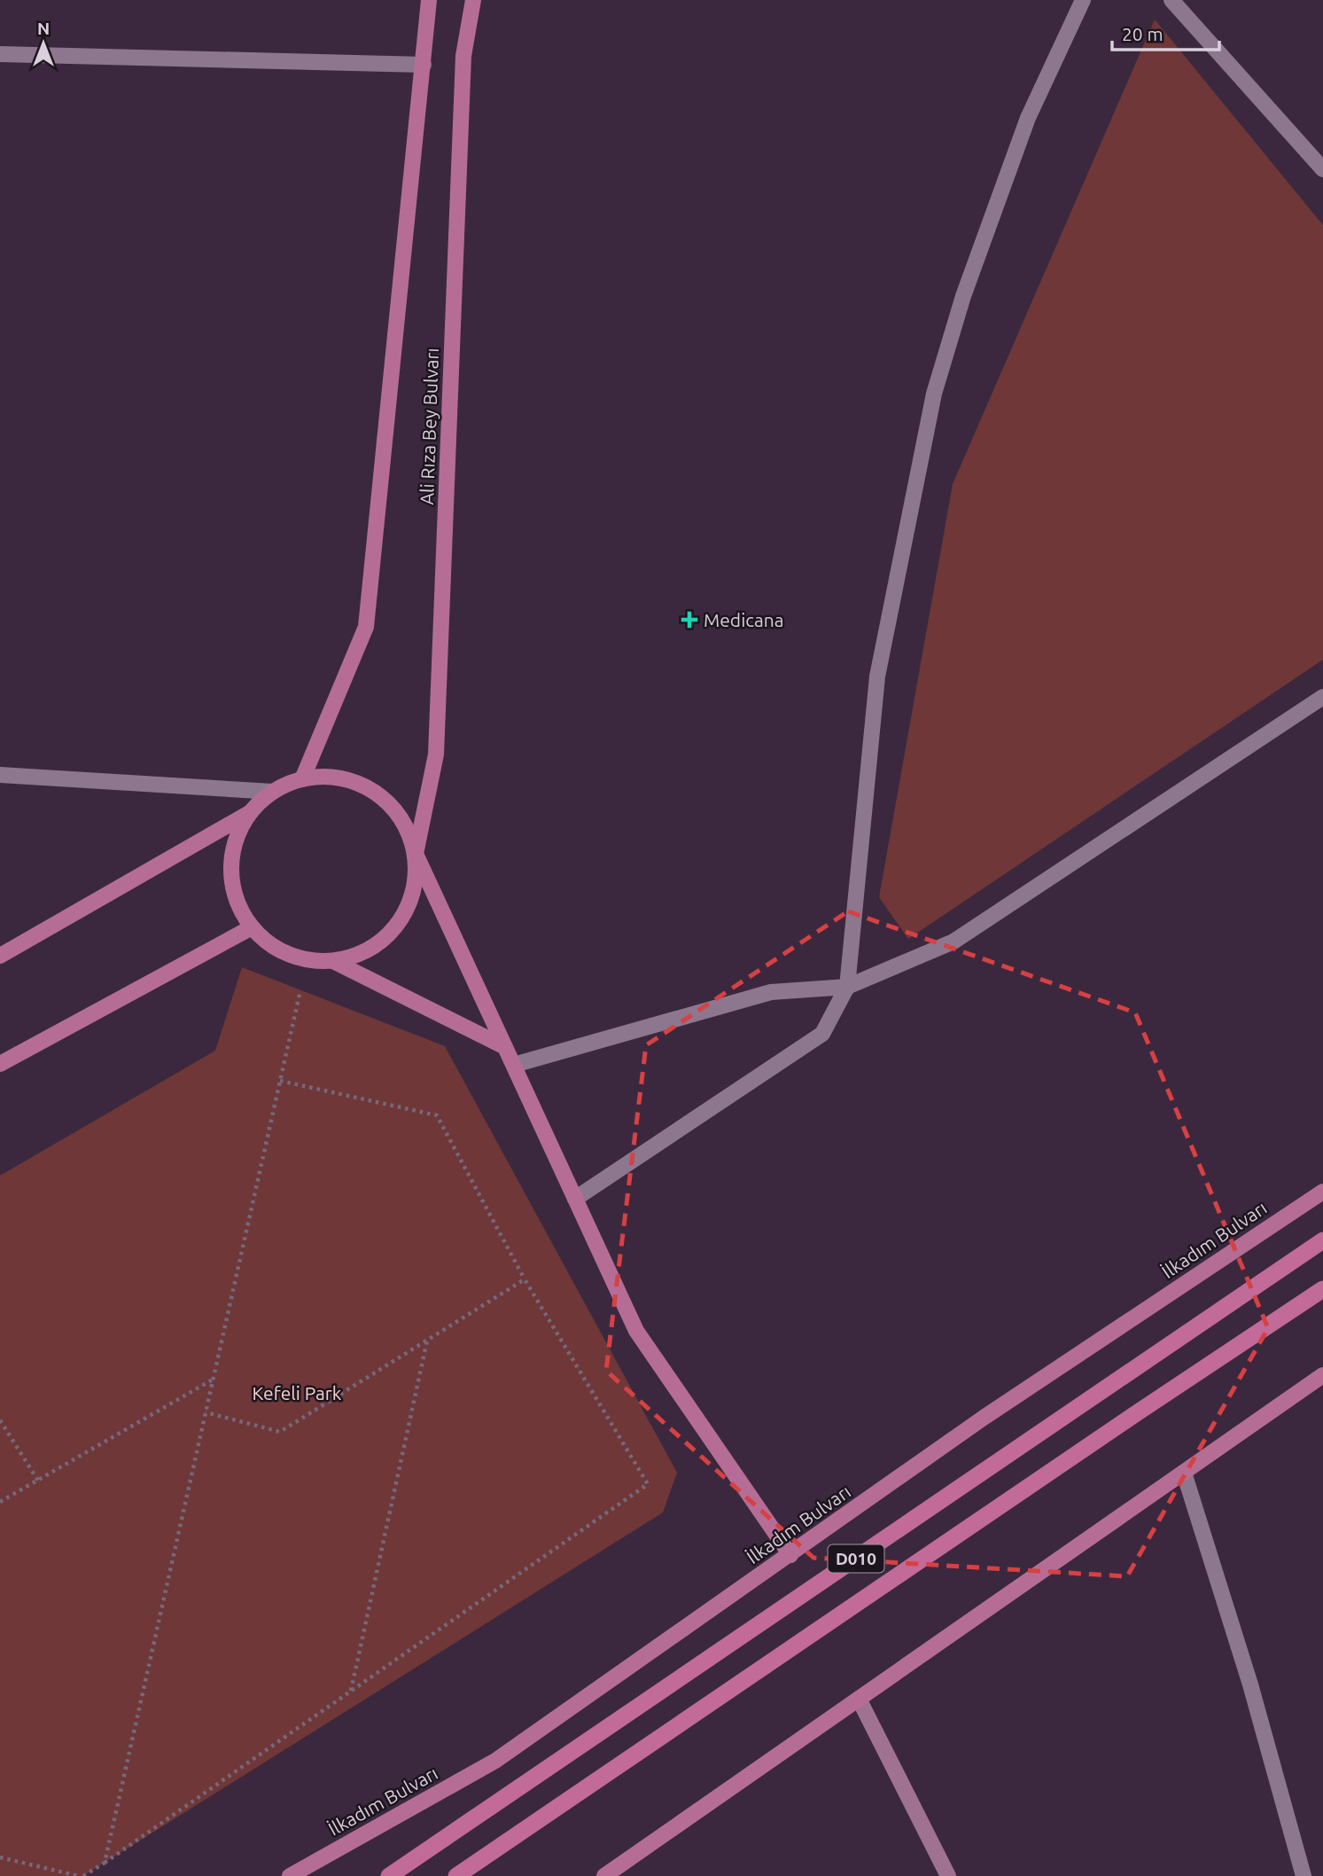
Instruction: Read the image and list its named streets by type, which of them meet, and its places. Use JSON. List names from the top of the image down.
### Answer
{
  "streets": {
    "highway": ["D010"],
    "main road": ["Ali Rıza Bey Bulvarı", "İlkadım Bulvarı"]
  },
  "parks": ["Kefeli Park"],
  "places": {
    "health": ["Medicana"]
  },
  "scale_bar": "20 m",
  "north": "top"
}
